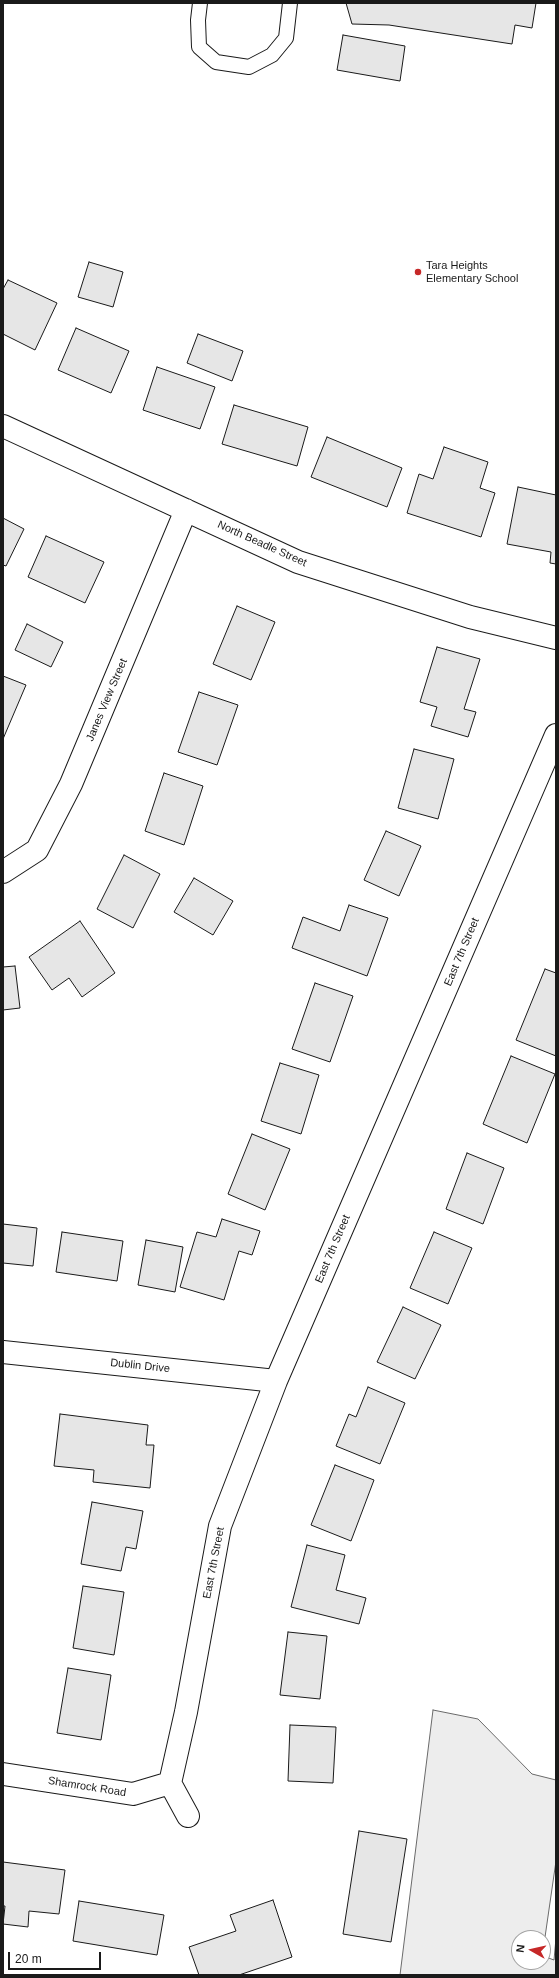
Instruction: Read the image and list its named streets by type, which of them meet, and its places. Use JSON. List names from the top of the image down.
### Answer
{
  "streets": {
    "street": [
      "North Beadle Street",
      "Janes View Street",
      "East 7th Street",
      "Dublin Drive",
      "Shamrock Road"
    ]
  },
  "crossings": [
    ["North Beadle Street", "Janes View Street"],
    ["East 7th Street", "Dublin Drive"],
    ["East 7th Street", "Shamrock Road"]
  ],
  "places": ["Tara Heights Elementary School"],
  "scale_bar": "20 m",
  "north": "left"
}
